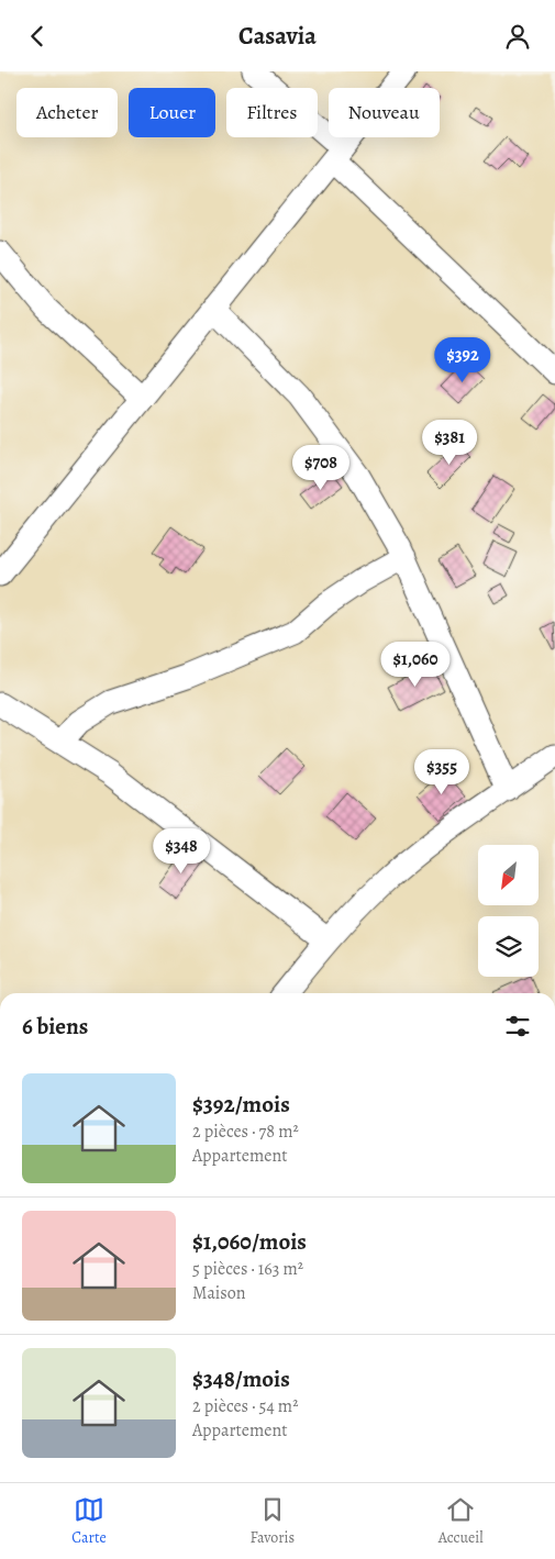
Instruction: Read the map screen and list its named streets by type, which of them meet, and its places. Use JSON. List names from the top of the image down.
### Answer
{
  "north": "bottom left",
  "page": {
    "header": "Casavia",
    "chip": [
      "Acheter",
      "Louer",
      "Filtres",
      "Nouveau"
    ],
    "price": [
      "$392",
      "$381",
      "$708",
      "$1,060",
      "$355",
      "$348"
    ],
    "heading": "6 biens",
    "list": [
      {
        "name": "$392/mois",
        "note": "2 pièces · 78 m² · Appartement"
      },
      {
        "name": "$1,060/mois",
        "note": "5 pièces · 163 m² · Maison"
      },
      {
        "name": "$348/mois",
        "note": "2 pièces · 54 m² · Appartement"
      }
    ],
    "tabs": ["Carte", "Favoris", "Accueil"]
  }
}
